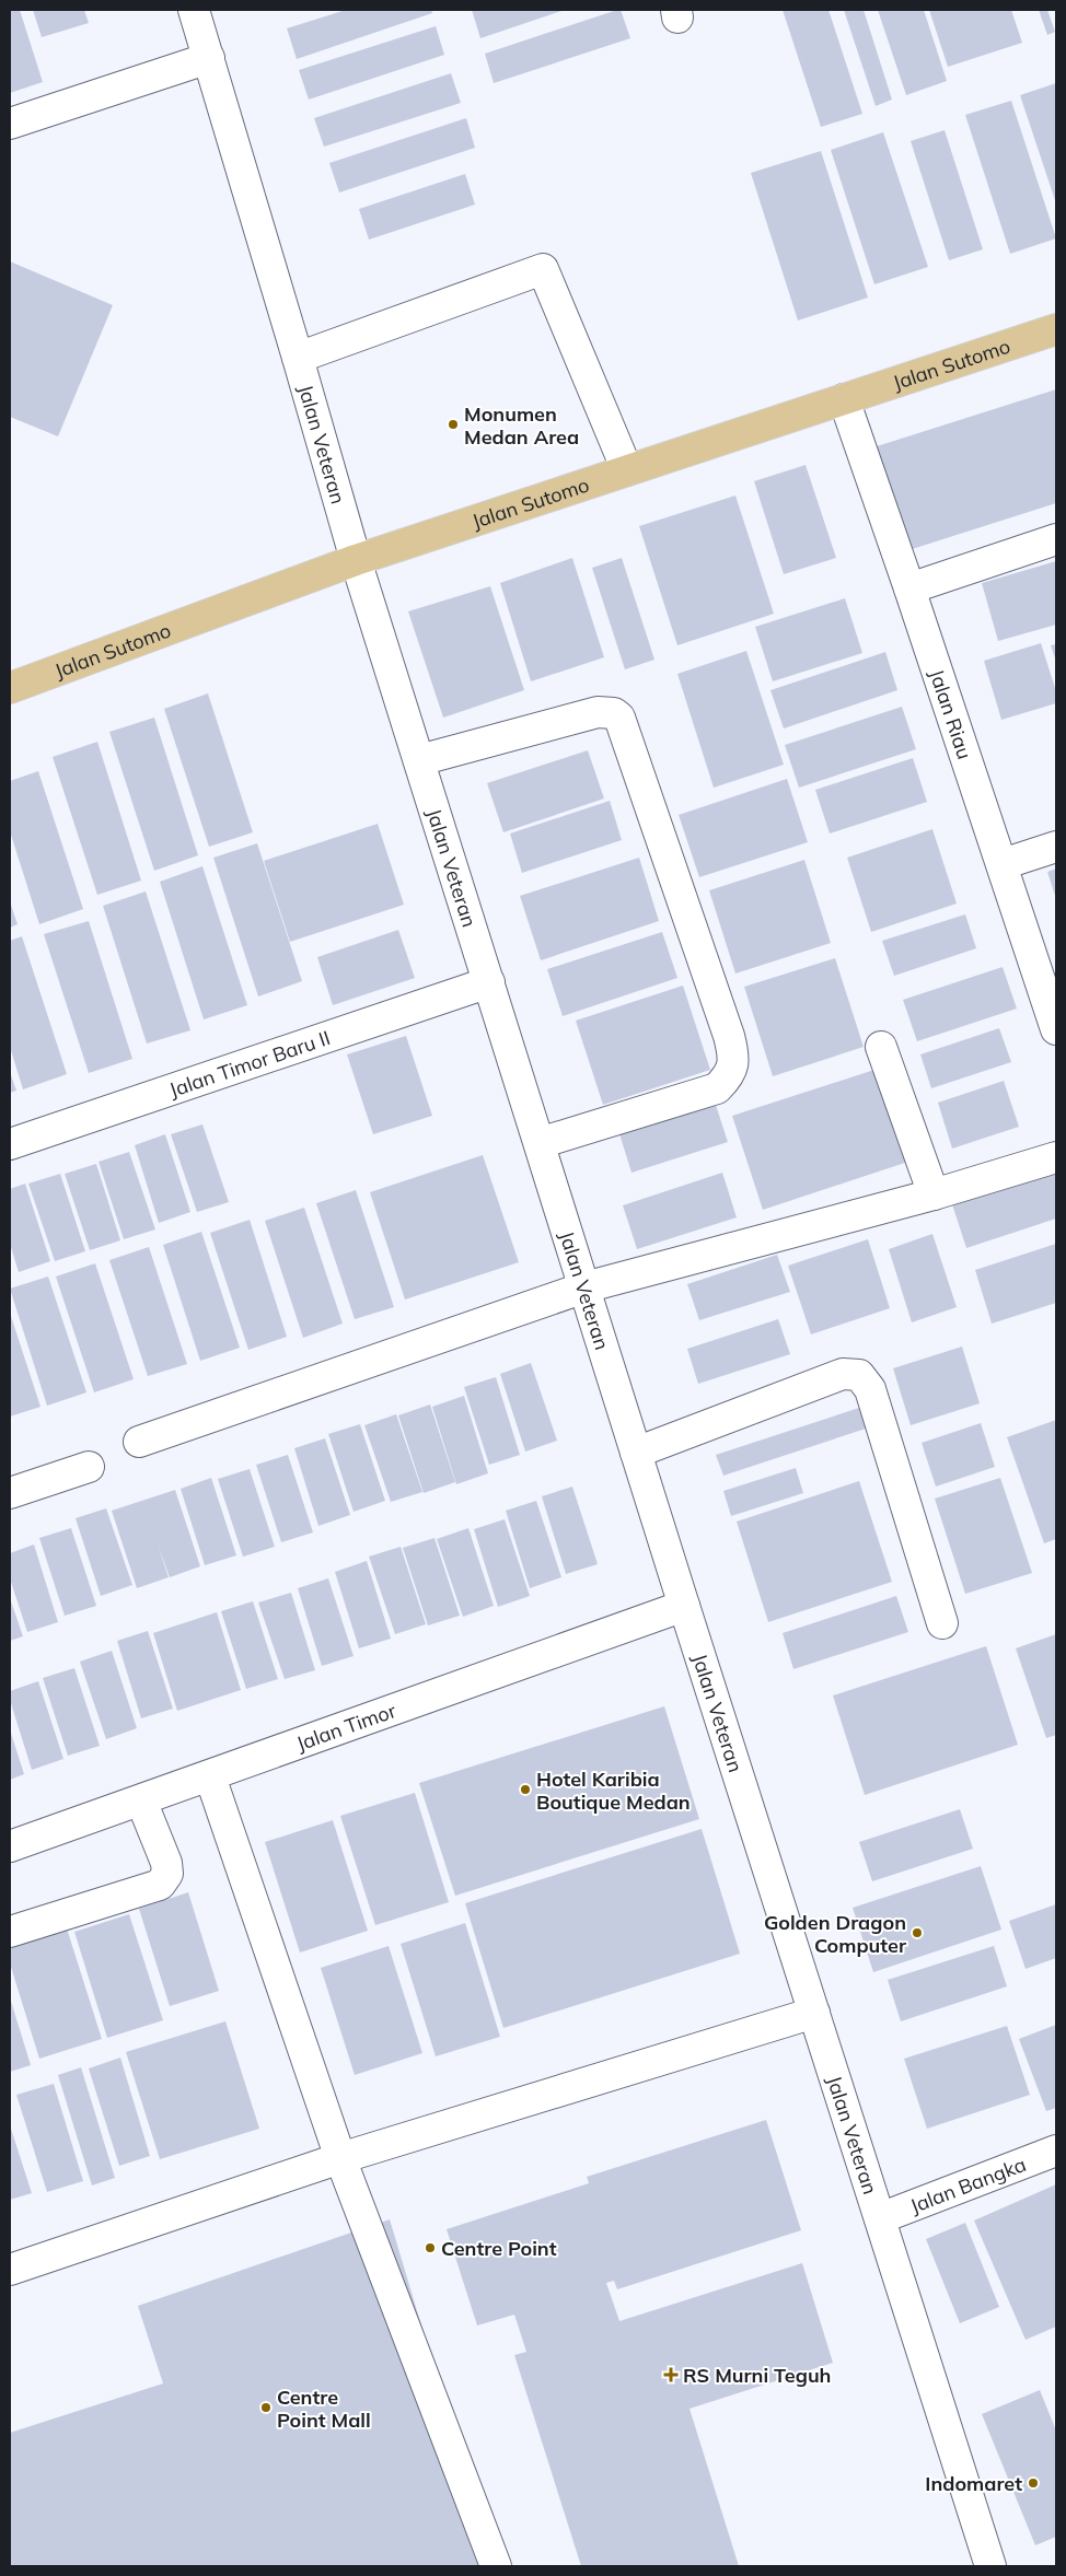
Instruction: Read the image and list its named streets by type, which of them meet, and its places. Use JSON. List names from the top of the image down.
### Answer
{
  "streets": {
    "main road": ["Jalan Sutomo"],
    "street": [
      "Jalan Veteran",
      "Jalan Riau",
      "Jalan Timor Baru II",
      "Jalan Timor",
      "Jalan Bangka"
    ]
  },
  "crossings": [
    ["Jalan Sutomo", "Jalan Veteran"],
    ["Jalan Sutomo", "Jalan Riau"],
    ["Jalan Veteran", "Jalan Timor Baru II"],
    ["Jalan Veteran", "Jalan Timor"],
    ["Jalan Veteran", "Jalan Bangka"]
  ],
  "places": {
    "other": [
      "Monumen Medan Area",
      "Hotel Karibia Boutique Medan",
      "Golden Dragon Computer",
      "Centre Point",
      "Centre Point Mall",
      "Indomaret"
    ],
    "health": ["RS Murni Teguh"]
  }
}
